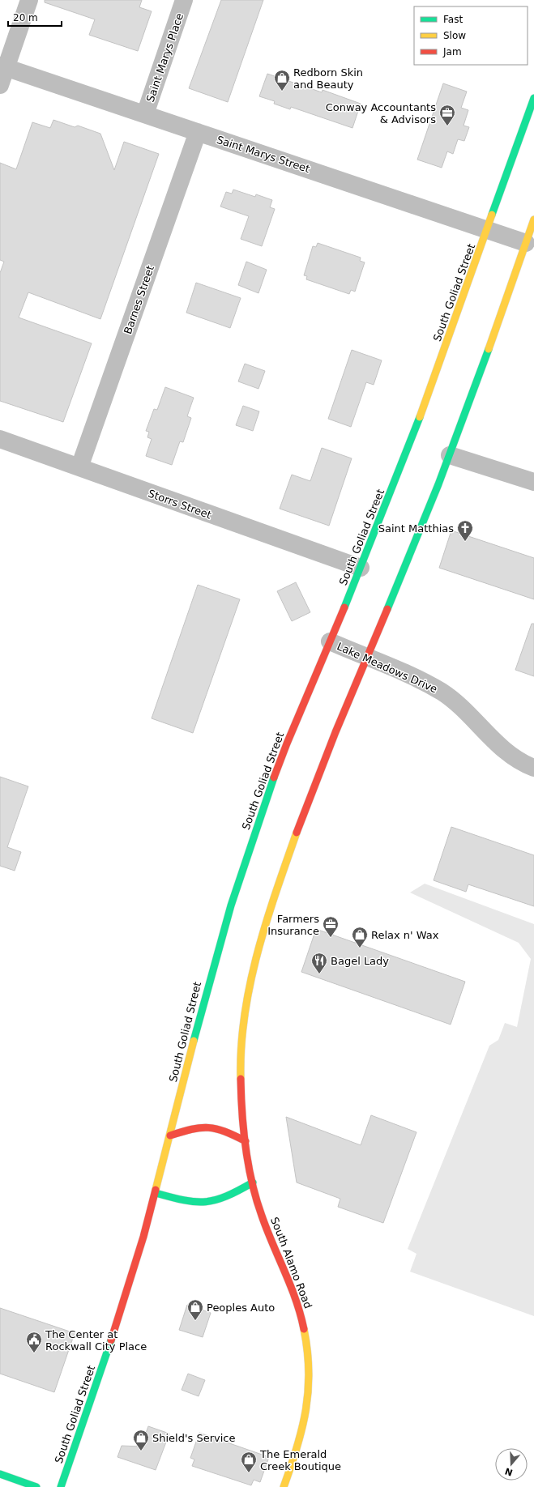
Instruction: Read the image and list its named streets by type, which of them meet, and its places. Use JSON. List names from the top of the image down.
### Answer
{
  "streets": {
    "main road": ["South Goliad Street", "South Alamo Road"],
    "street": [
      "Saint Marys Place",
      "Saint Marys Street",
      "Barnes Street",
      "Storrs Street",
      "Lake Meadows Drive"
    ]
  },
  "crossings": [
    ["Saint Marys Place", "Saint Marys Street"],
    ["Saint Marys Street", "South Goliad Street"],
    ["Saint Marys Street", "Barnes Street"],
    ["South Goliad Street", "Storrs Street"],
    ["South Goliad Street", "Lake Meadows Drive"],
    ["South Goliad Street", "South Alamo Road"],
    ["Barnes Street", "Storrs Street"]
  ],
  "places": {
    "shop": [
      "Redborn Skin and Beauty",
      "Relax n' Wax",
      "Peoples Auto",
      "Shield's Service",
      "The Emerald Creek Boutique"
    ],
    "office": ["Conway Accountants & Advisors", "Farmers Insurance"],
    "church": ["Saint Matthias"],
    "restaurant": ["Bagel Lady"],
    "public building": ["The Center at Rockwall City Place"]
  },
  "legend": ["Fast", "Slow", "Jam"],
  "scale_bar": "20 m",
  "north": "bottom"
}
